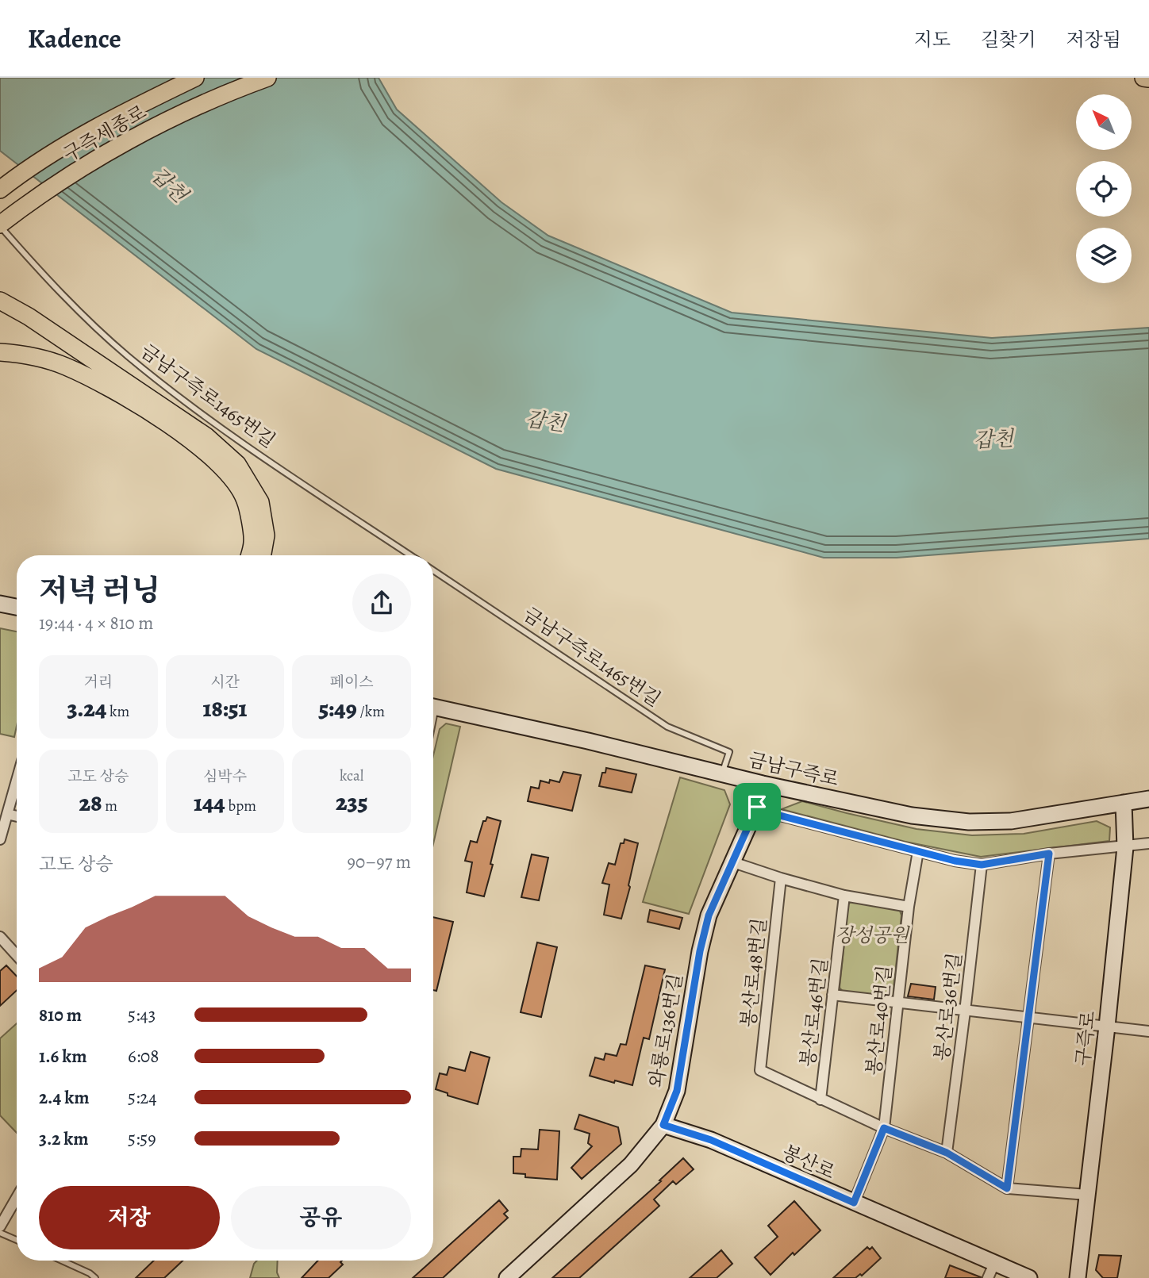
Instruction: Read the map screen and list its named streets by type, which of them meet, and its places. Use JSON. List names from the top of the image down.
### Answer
{
  "streets": {
    "highway": ["구즉세종로"],
    "main road": [
      "금남구즉로",
      "와룡로136번길",
      "구즉로",
      "봉산로"
    ],
    "street": [
      "봉산로48번길",
      "봉산로36번길",
      "봉산로46번길",
      "봉산로40번길"
    ],
    "lane": ["금남구즉로1465번길"]
  },
  "crossings": [
    ["구즉세종로", "금남구즉로1465번길"],
    ["금남구즉로1465번길", "금남구즉로"],
    ["금남구즉로", "와룡로136번길"],
    ["금남구즉로", "구즉로"],
    ["봉산로48번길", "봉산로46번길"],
    ["봉산로40번길", "봉산로"],
    ["와룡로136번길", "봉산로"]
  ],
  "water": ["갑천"],
  "parks": ["장성공원"],
  "north": "top left",
  "page": {
    "header": "Kadence",
    "nav": ["지도", "길찾기", "저장됨"],
    "heading": ["저녁 러닝", "19:44 · 4 × 810 m"],
    "stats": [
      ["거리", "3.24 km"],
      ["시간", "18:51"],
      ["페이스", "5:49 /km"],
      ["고도 상승", "28 m"],
      ["심박수", "144 bpm"],
      ["kcal", "235"]
    ],
    "chart": ["고도 상승", "90–97 m"],
    "list": [
      {
        "name": "810 m",
        "note": "5:43"
      },
      {
        "name": "1.6 km",
        "note": "6:08"
      },
      {
        "name": "2.4 km",
        "note": "5:24"
      },
      {
        "name": "3.2 km",
        "note": "5:59"
      }
    ],
    "buttons": ["저장", "공유"]
  }
}
